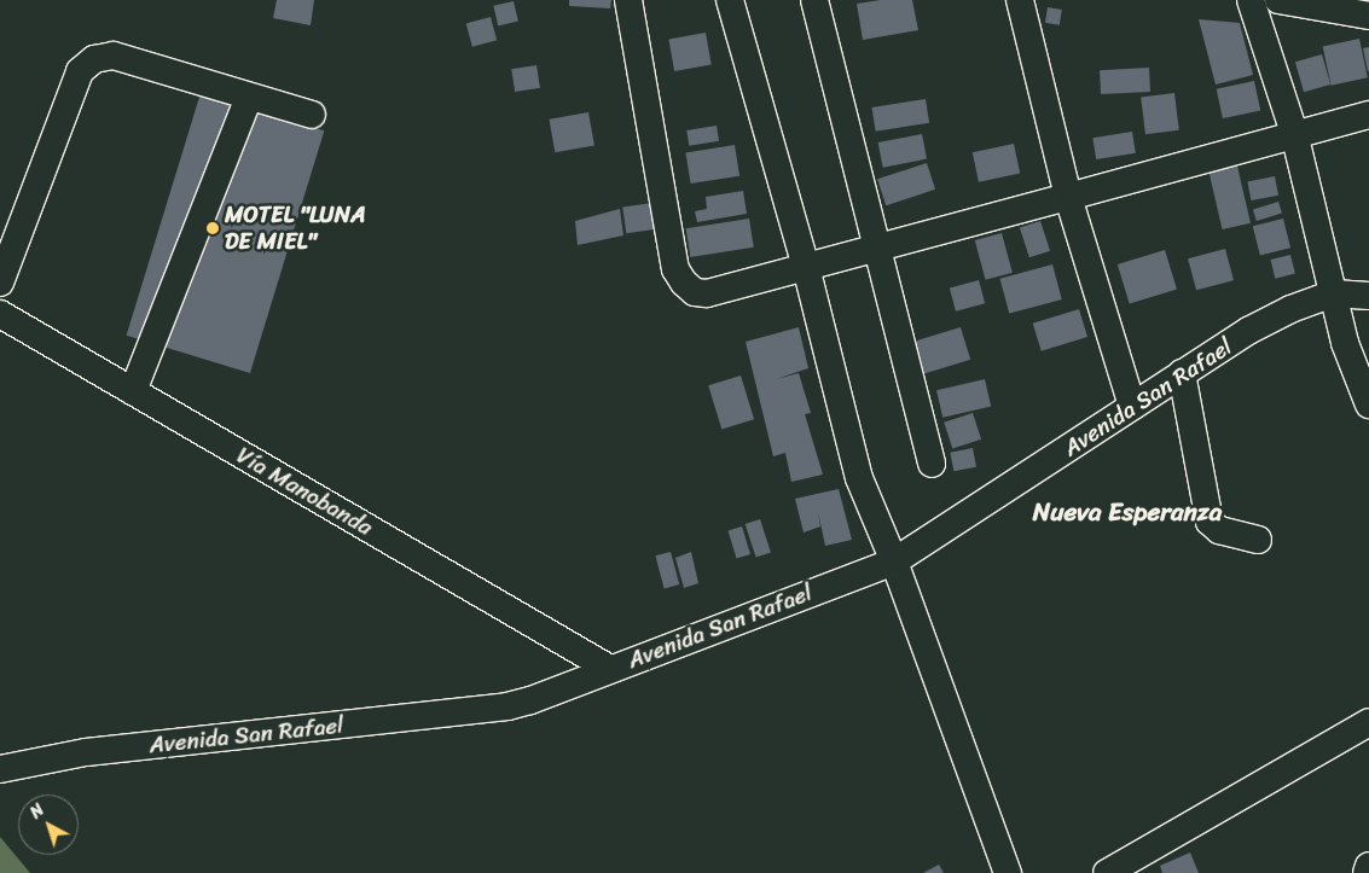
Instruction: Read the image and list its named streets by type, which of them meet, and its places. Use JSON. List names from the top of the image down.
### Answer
{
  "streets": {
    "street": ["Avenida San Rafael", "Vía Manobanda"]
  },
  "crossings": [
    ["Avenida San Rafael", "Vía Manobanda"]
  ],
  "districts": ["Nueva Esperanza"],
  "places": ["MOTEL \"LUNA DE MIEL\""],
  "north": "top left"
}
